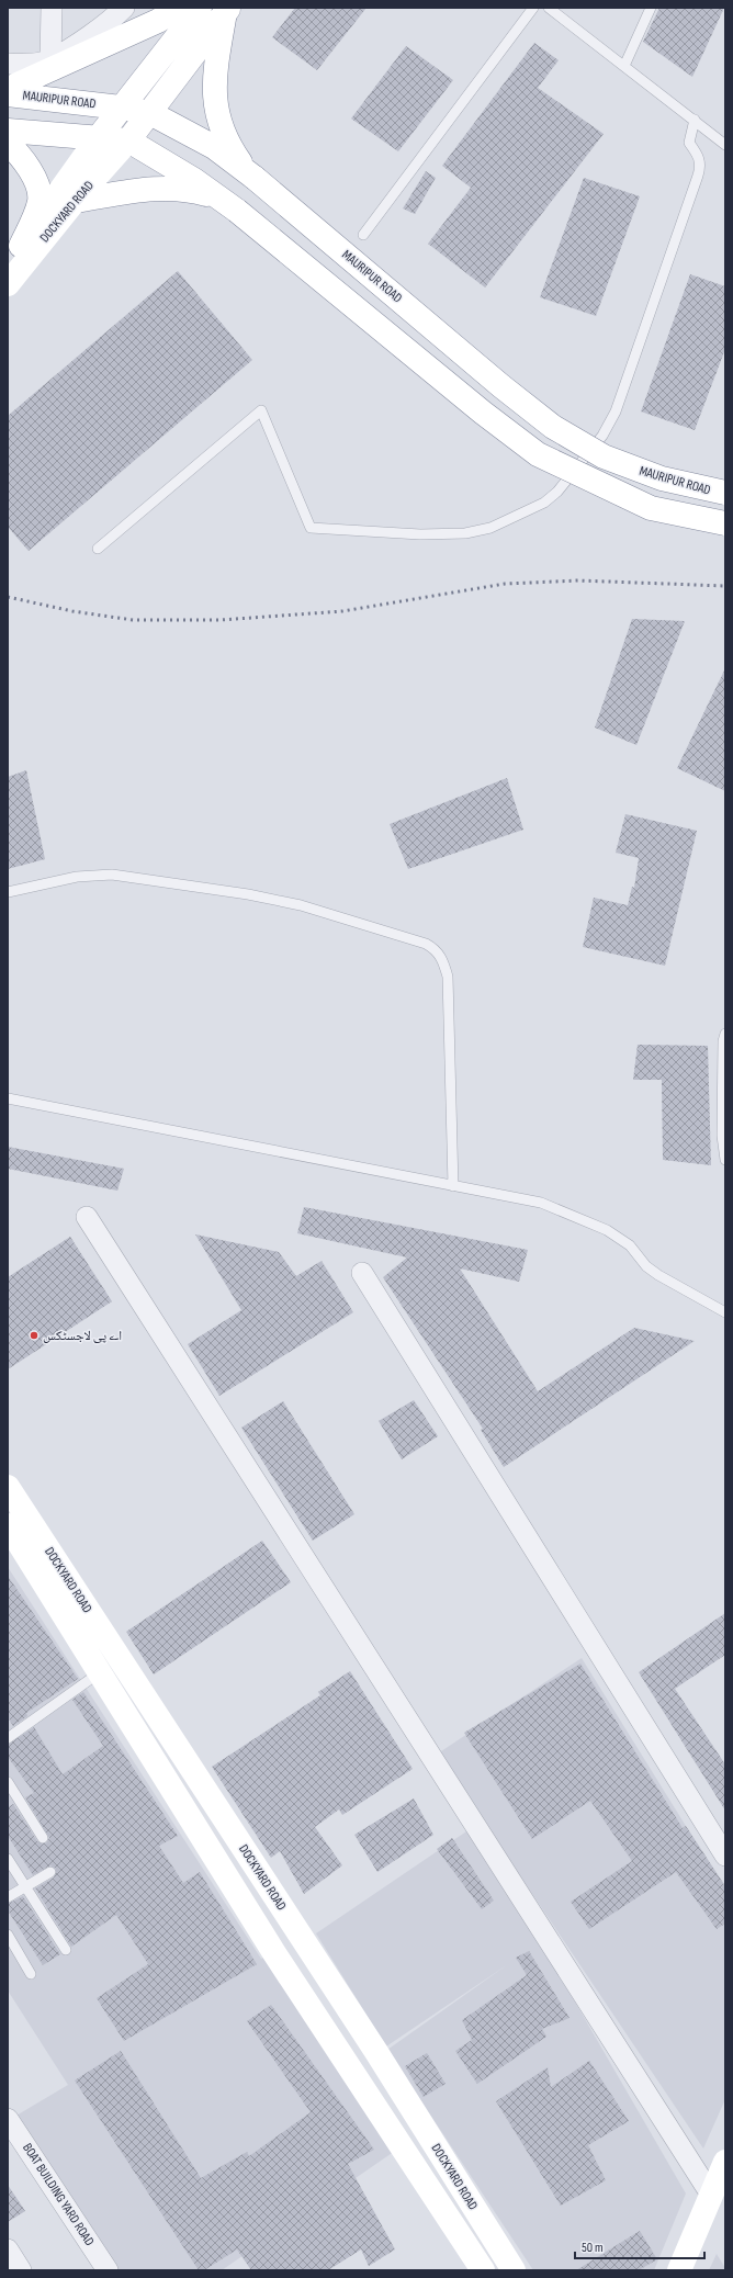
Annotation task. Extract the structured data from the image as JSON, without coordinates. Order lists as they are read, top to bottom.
{
  "streets": {
    "main road": ["MAURIPUR ROAD", "DOCKYARD ROAD"],
    "street": ["BOAT BUILDING YARD ROAD"]
  },
  "crossings": [
    ["MAURIPUR ROAD", "DOCKYARD ROAD"]
  ],
  "places": ["اے پی لاجسٹکس"],
  "scale_bar": "50 m"
}
